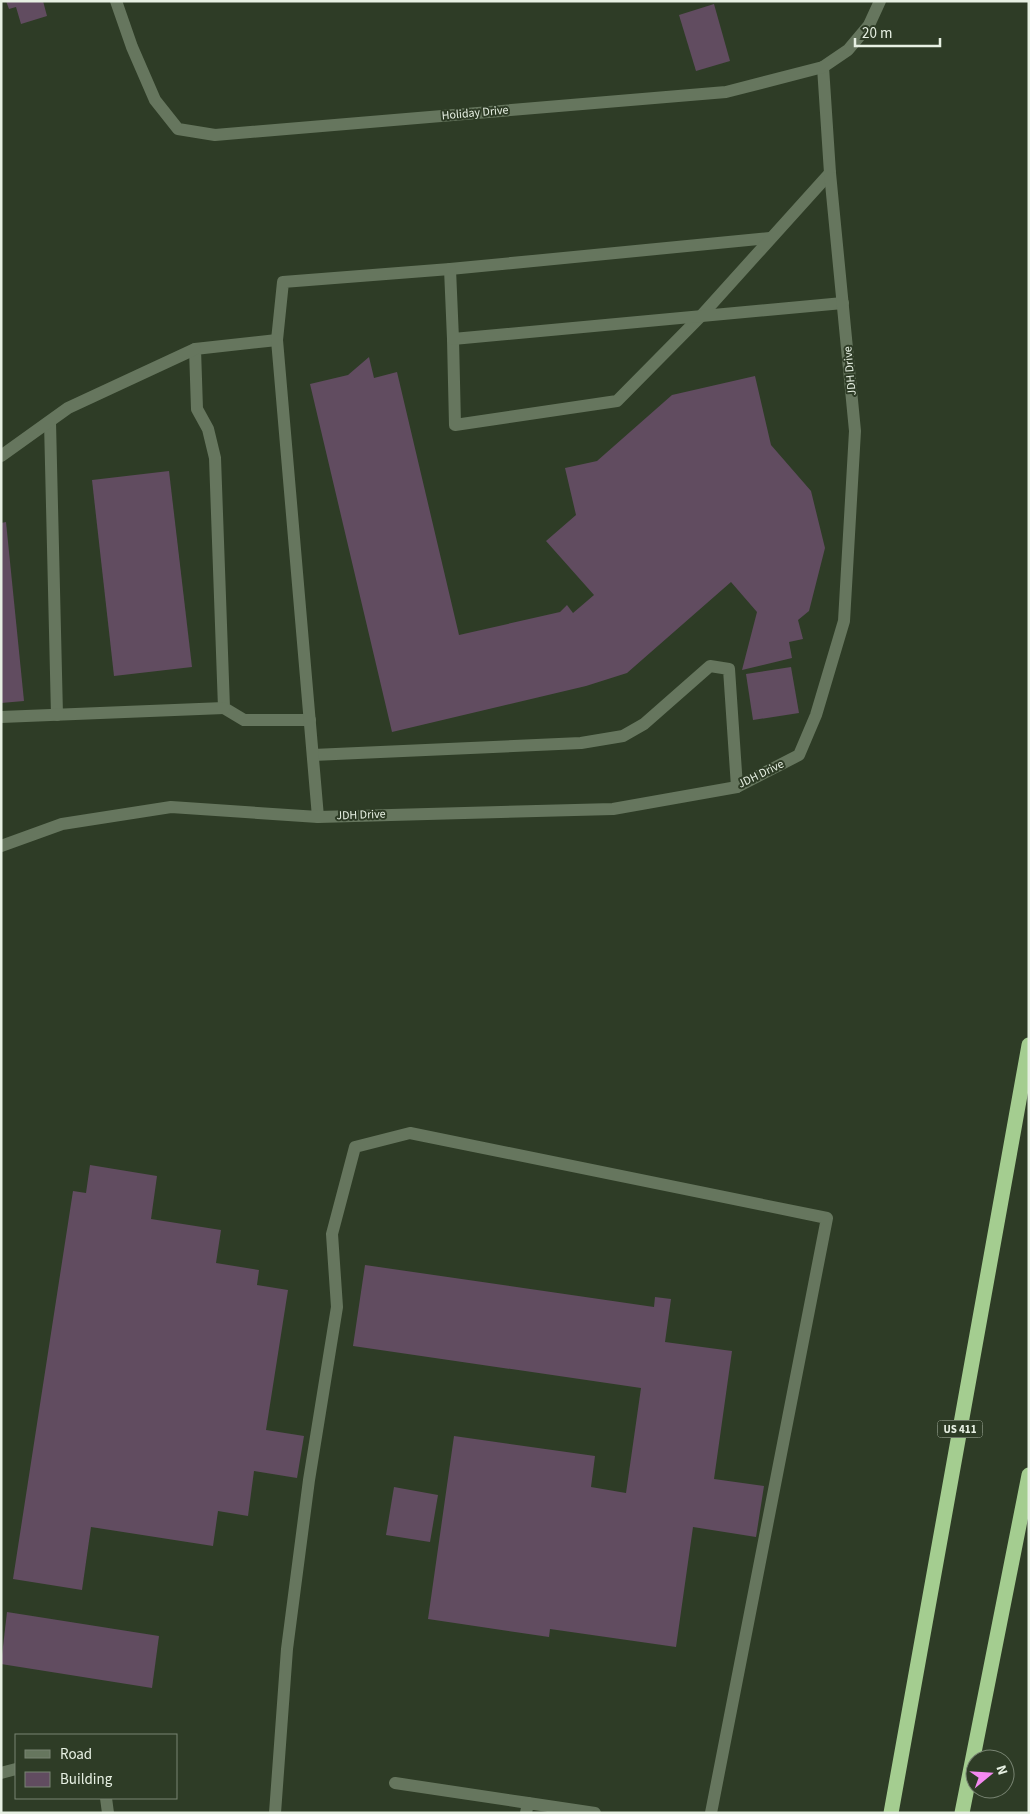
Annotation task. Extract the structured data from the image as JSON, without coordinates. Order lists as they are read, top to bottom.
{
  "streets": {
    "highway": ["US 411"],
    "street": ["Holiday Drive", "JDH Drive"]
  },
  "crossings": [
    ["Holiday Drive", "JDH Drive"]
  ],
  "legend": ["Road", "Building"],
  "scale_bar": "20 m",
  "north": "right"
}
